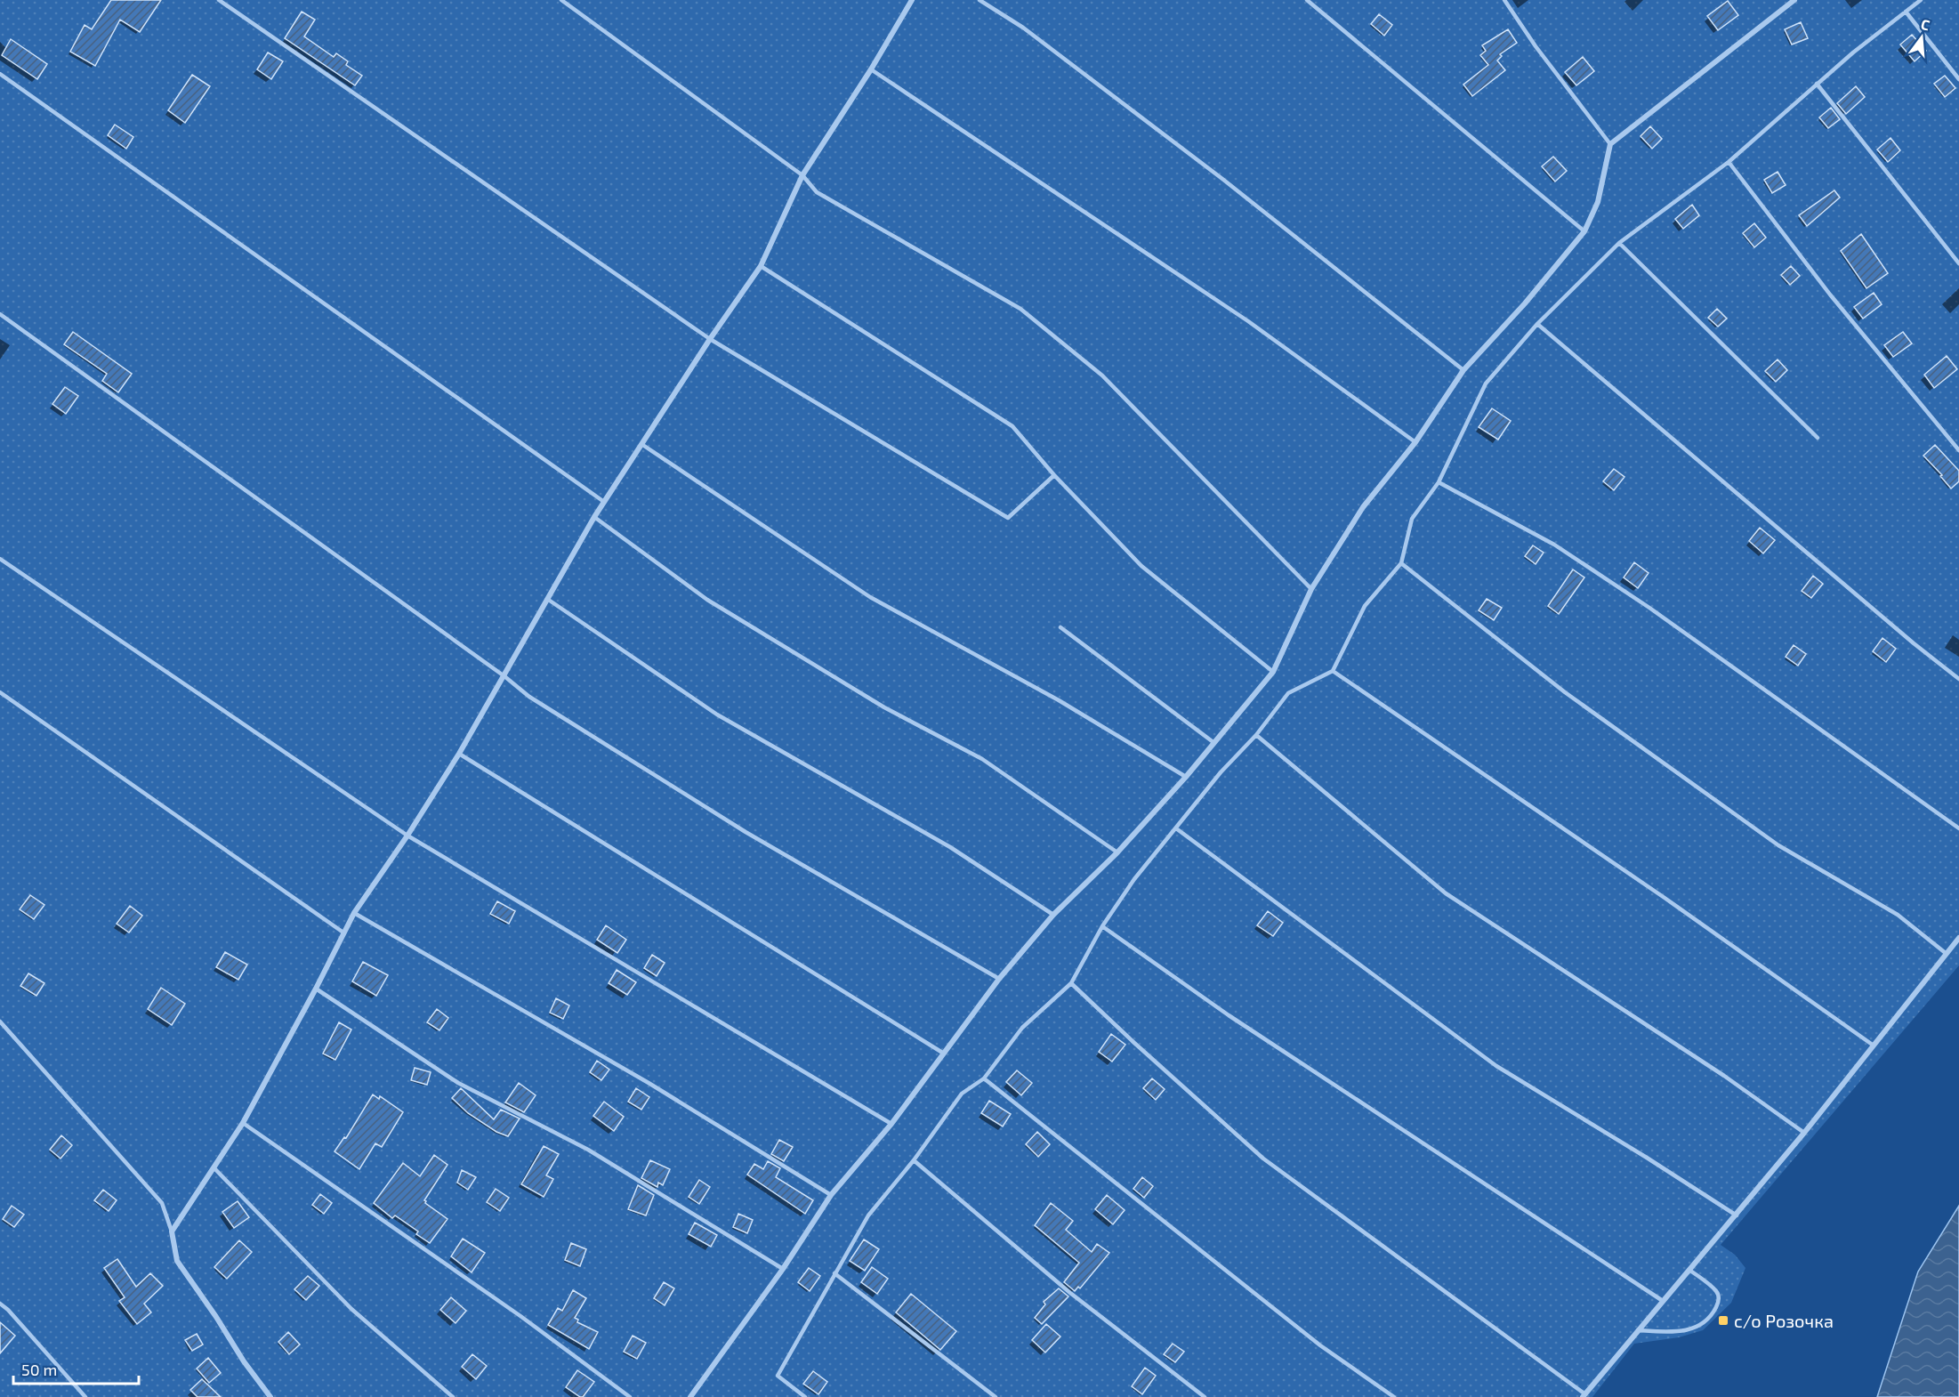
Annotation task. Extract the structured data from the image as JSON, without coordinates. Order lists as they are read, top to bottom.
{
  "places": {
    "transit": ["с/о Розочка"]
  },
  "scale_bar": "50 m",
  "north": "top"
}
